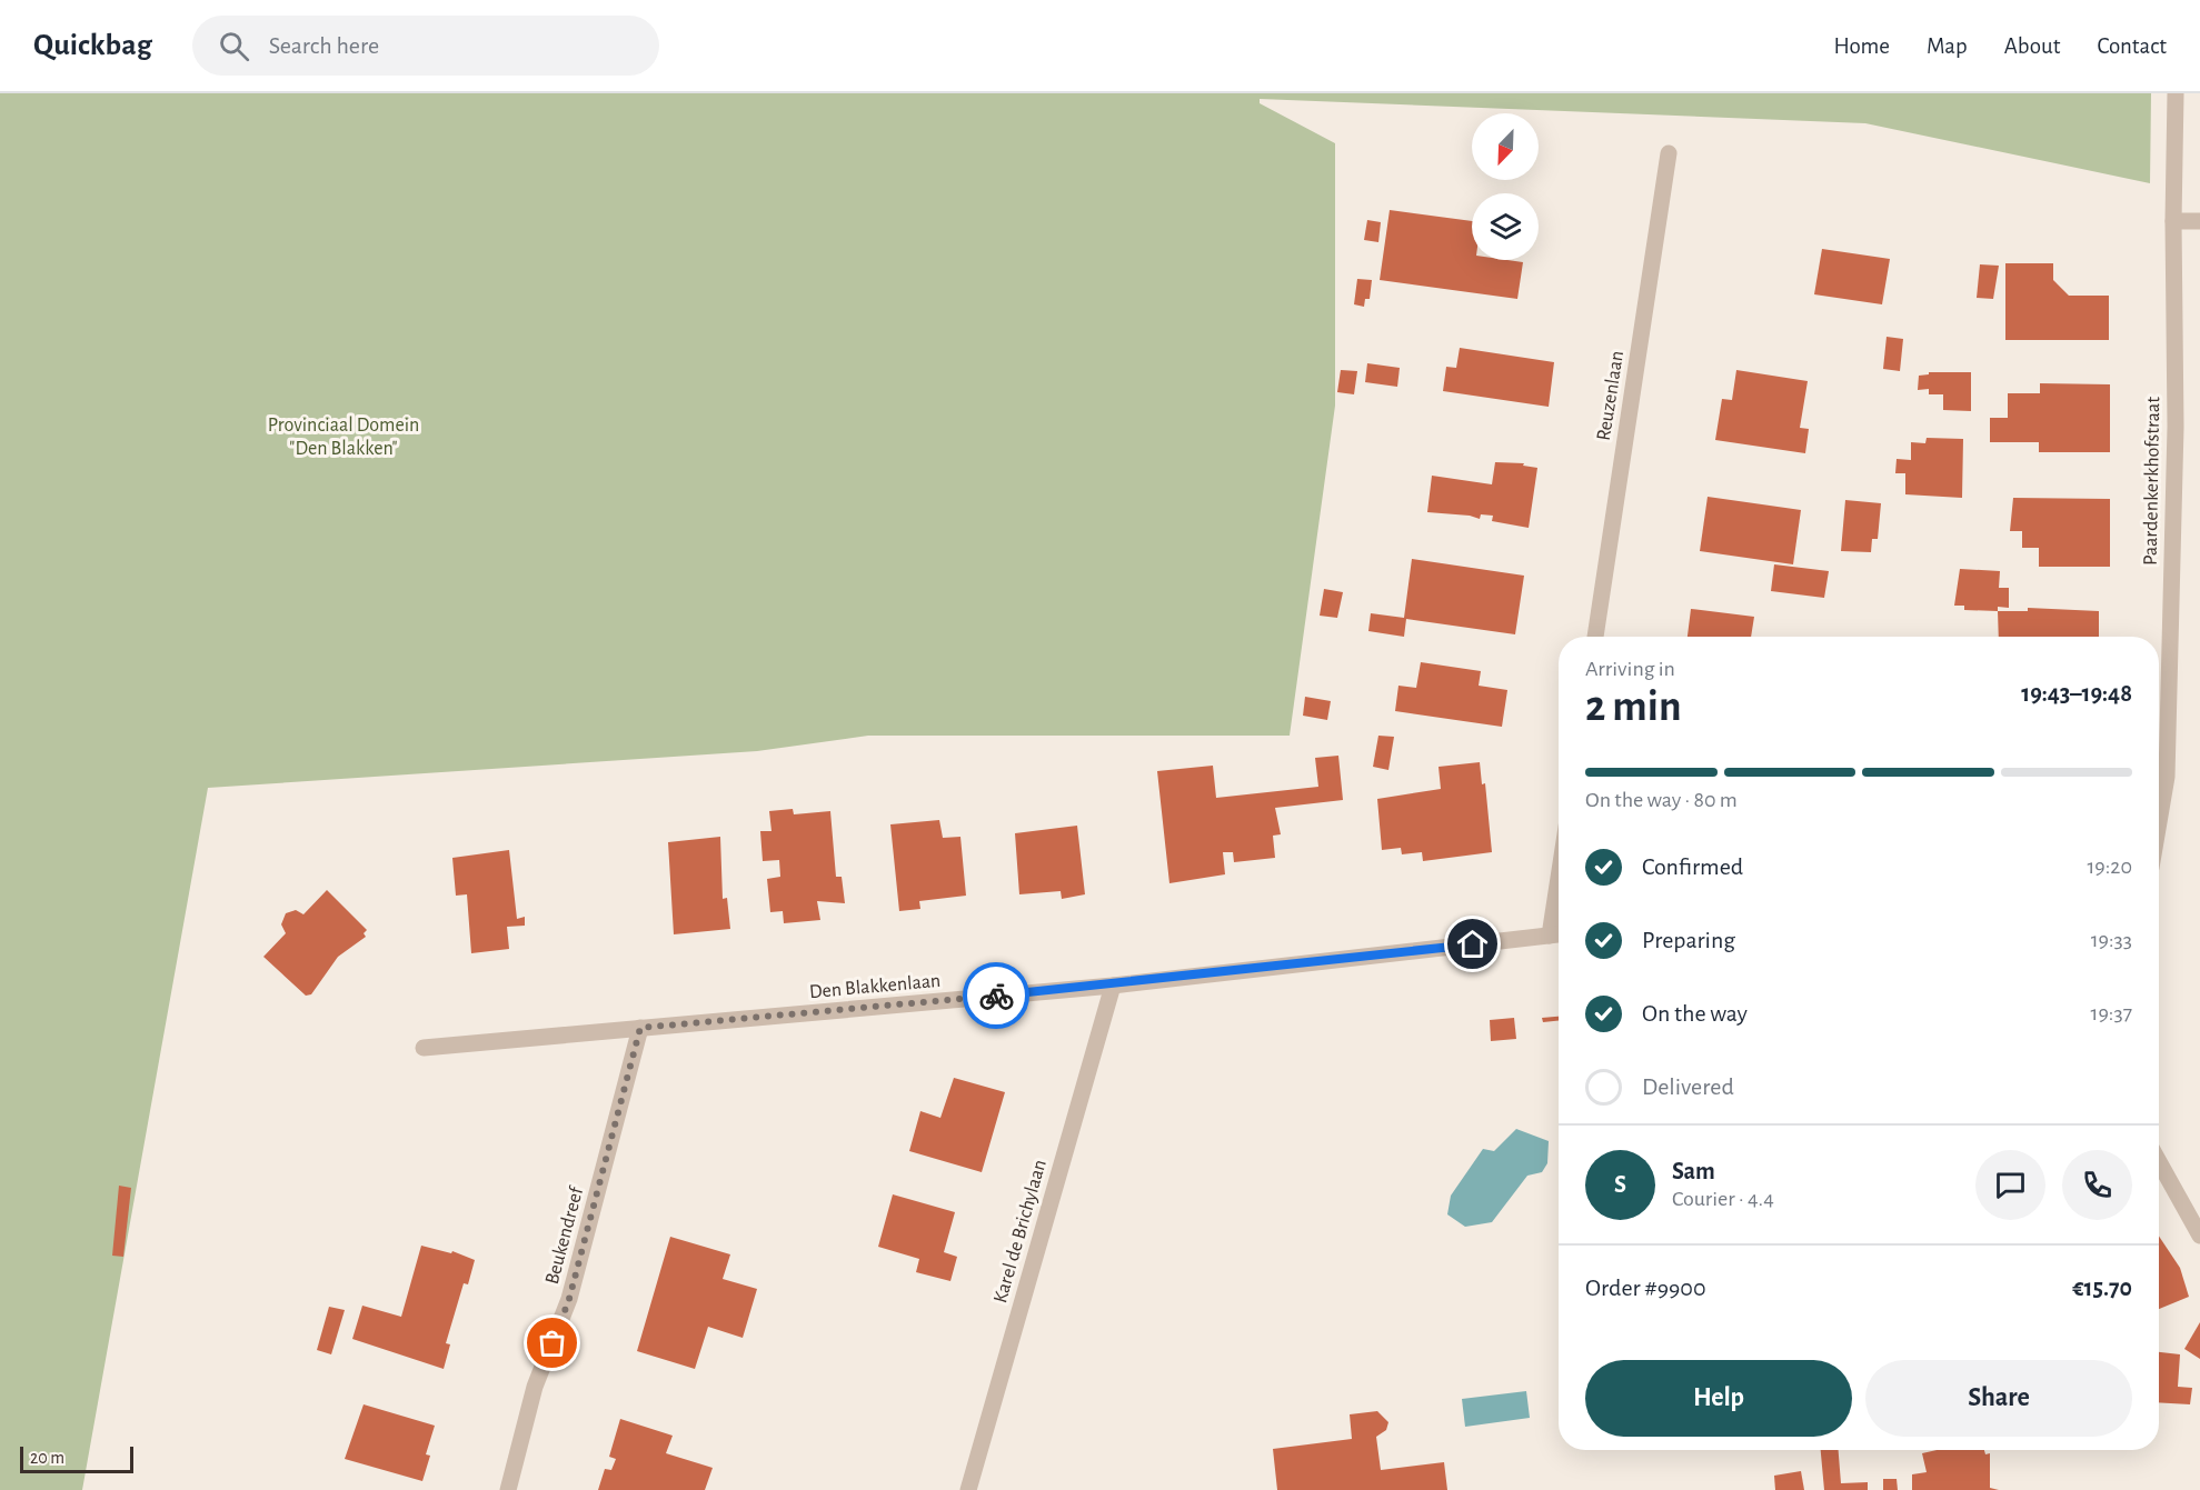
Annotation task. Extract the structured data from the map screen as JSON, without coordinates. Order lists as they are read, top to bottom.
{
  "streets": {
    "street": [
      "Reuzenlaan",
      "Paardenkerkhofstraat",
      "Den Blakkenlaan",
      "Karel de Brichylaan",
      "Beukendreef"
    ]
  },
  "crossings": [
    ["Den Blakkenlaan", "Karel de Brichylaan"],
    ["Den Blakkenlaan", "Beukendreef"]
  ],
  "parks": ["Provinciaal Domein \"Den Blakken\""],
  "scale_bar": "20 m",
  "north": "bottom left",
  "page": {
    "header": "Quickbag",
    "search": "Search here",
    "nav": [
      "Home",
      "Map",
      "About",
      "Contact"
    ],
    "heading": ["2 min", "Arriving in", "19:43–19:48"],
    "panel": [
      "Sam",
      "Courier · 4.4",
      "Order #9900",
      "€15.70"
    ],
    "bar": "On the way · 80 m",
    "list": [
      ["Confirmed", "19:20"],
      ["Preparing", "19:33"],
      ["On the way", "19:37"],
      "Delivered"
    ],
    "round": "S",
    "buttons": ["Help", "Share"],
    "scale": "20 m"
  }
}
